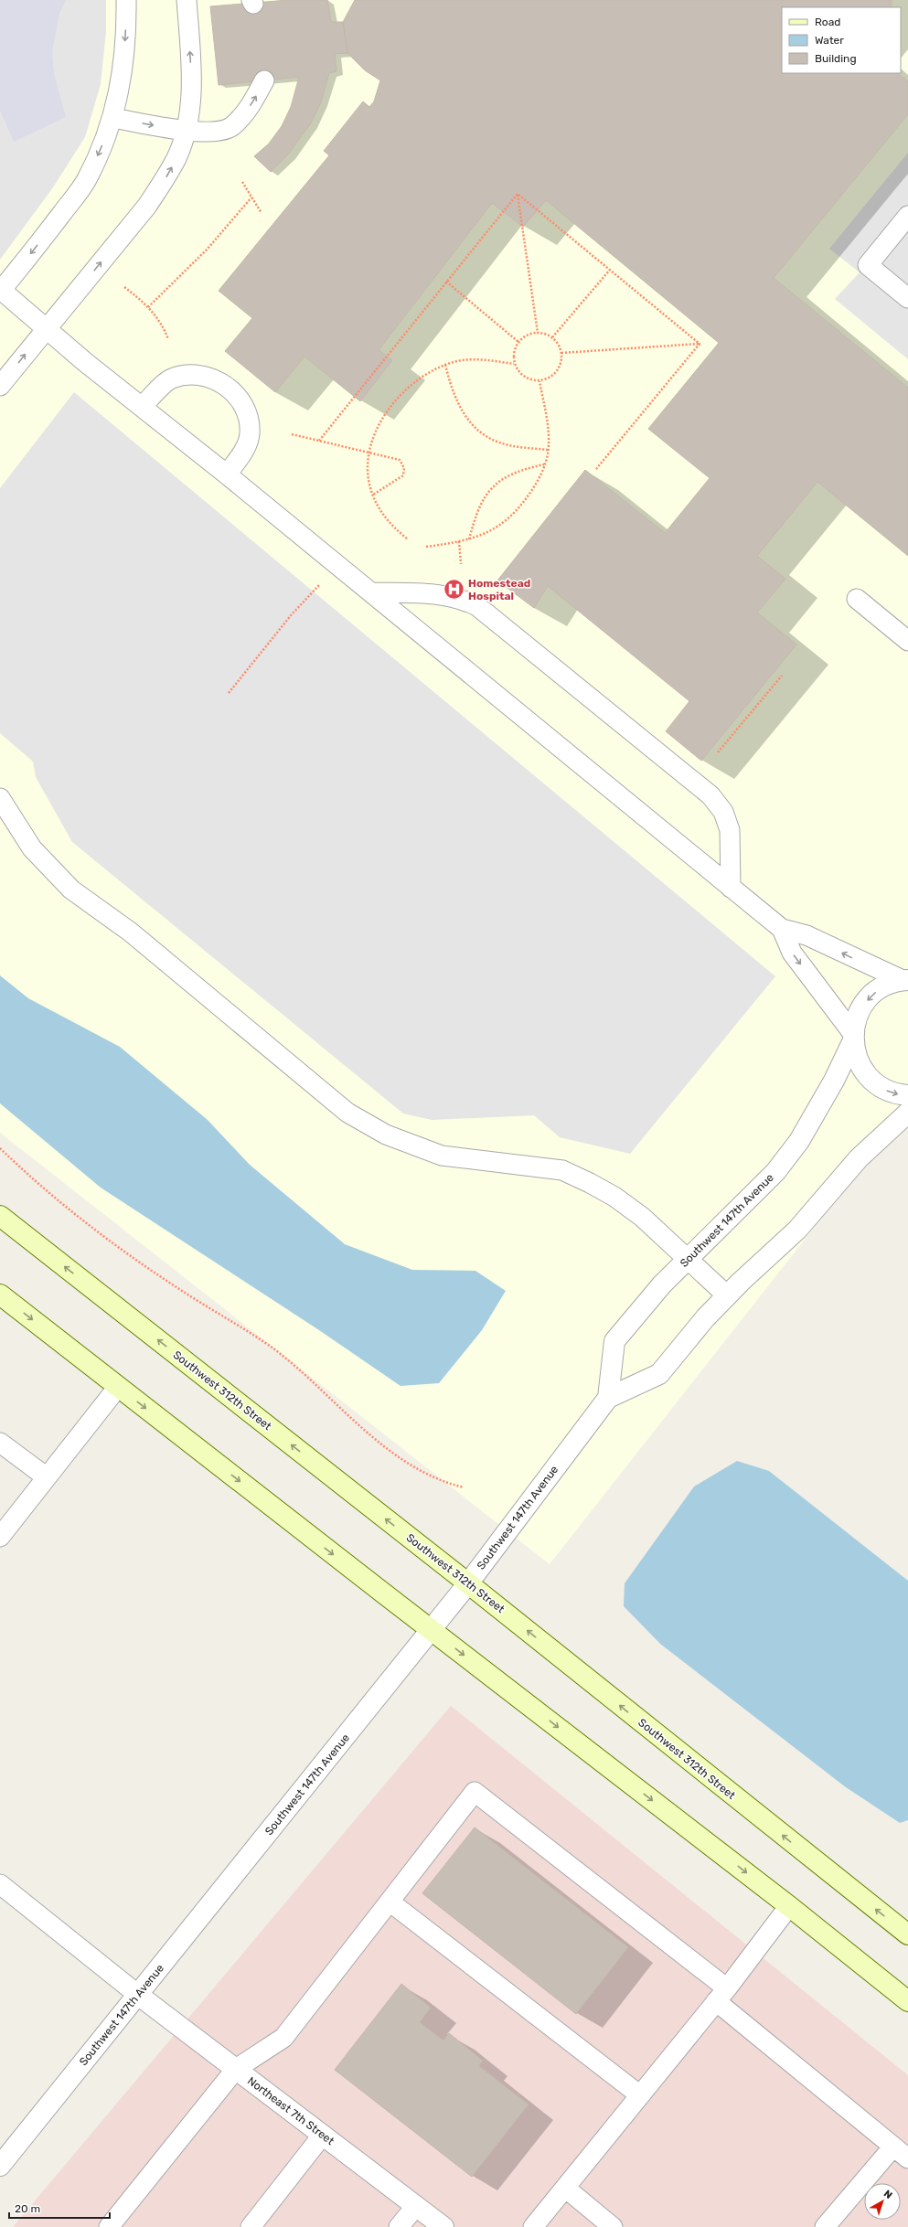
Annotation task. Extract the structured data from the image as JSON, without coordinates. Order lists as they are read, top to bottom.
{
  "streets": {
    "main road": ["Southwest 312th Street"],
    "street": ["Southwest 147th Avenue", "Northeast 7th Street"]
  },
  "crossings": [
    ["Southwest 147th Avenue", "Southwest 312th Street"],
    ["Southwest 147th Avenue", "Northeast 7th Street"]
  ],
  "places": {
    "hospital": ["Homestead Hospital"]
  },
  "legend": ["Road", "Water", "Building"],
  "scale_bar": "20 m",
  "north": "top right"
}
